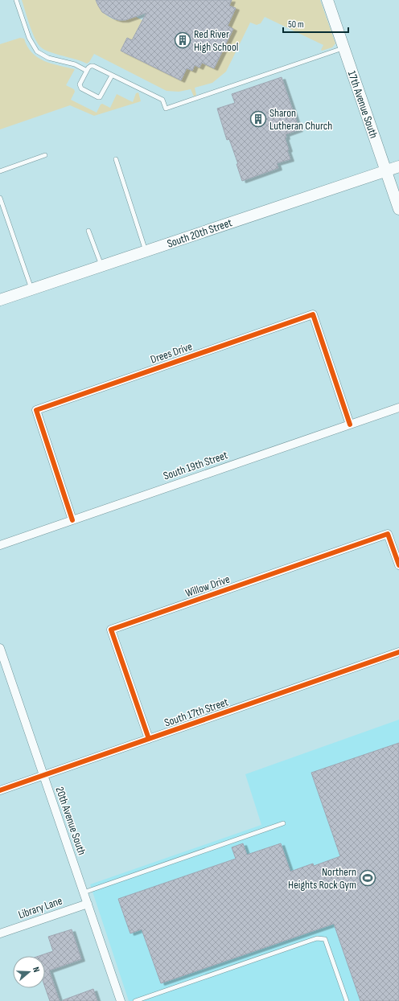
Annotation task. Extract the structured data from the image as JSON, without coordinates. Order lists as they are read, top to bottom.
{
  "streets": {
    "street": [
      "17th Avenue South",
      "South 20th Street",
      "Drees Drive",
      "South 19th Street",
      "Willow Drive",
      "South 17th Street",
      "20th Avenue South",
      "Library Lane"
    ]
  },
  "crossings": [
    ["17th Avenue South", "South 20th Street"],
    ["Drees Drive", "South 19th Street"],
    ["Willow Drive", "South 17th Street"],
    ["South 17th Street", "20th Avenue South"],
    ["20th Avenue South", "Library Lane"]
  ],
  "places": {
    "building": ["Red River High School", "Sharon Lutheran Church"],
    "sports": ["Northern Heights Rock Gym"]
  },
  "scale_bar": "50 m",
  "north": "right"
}
